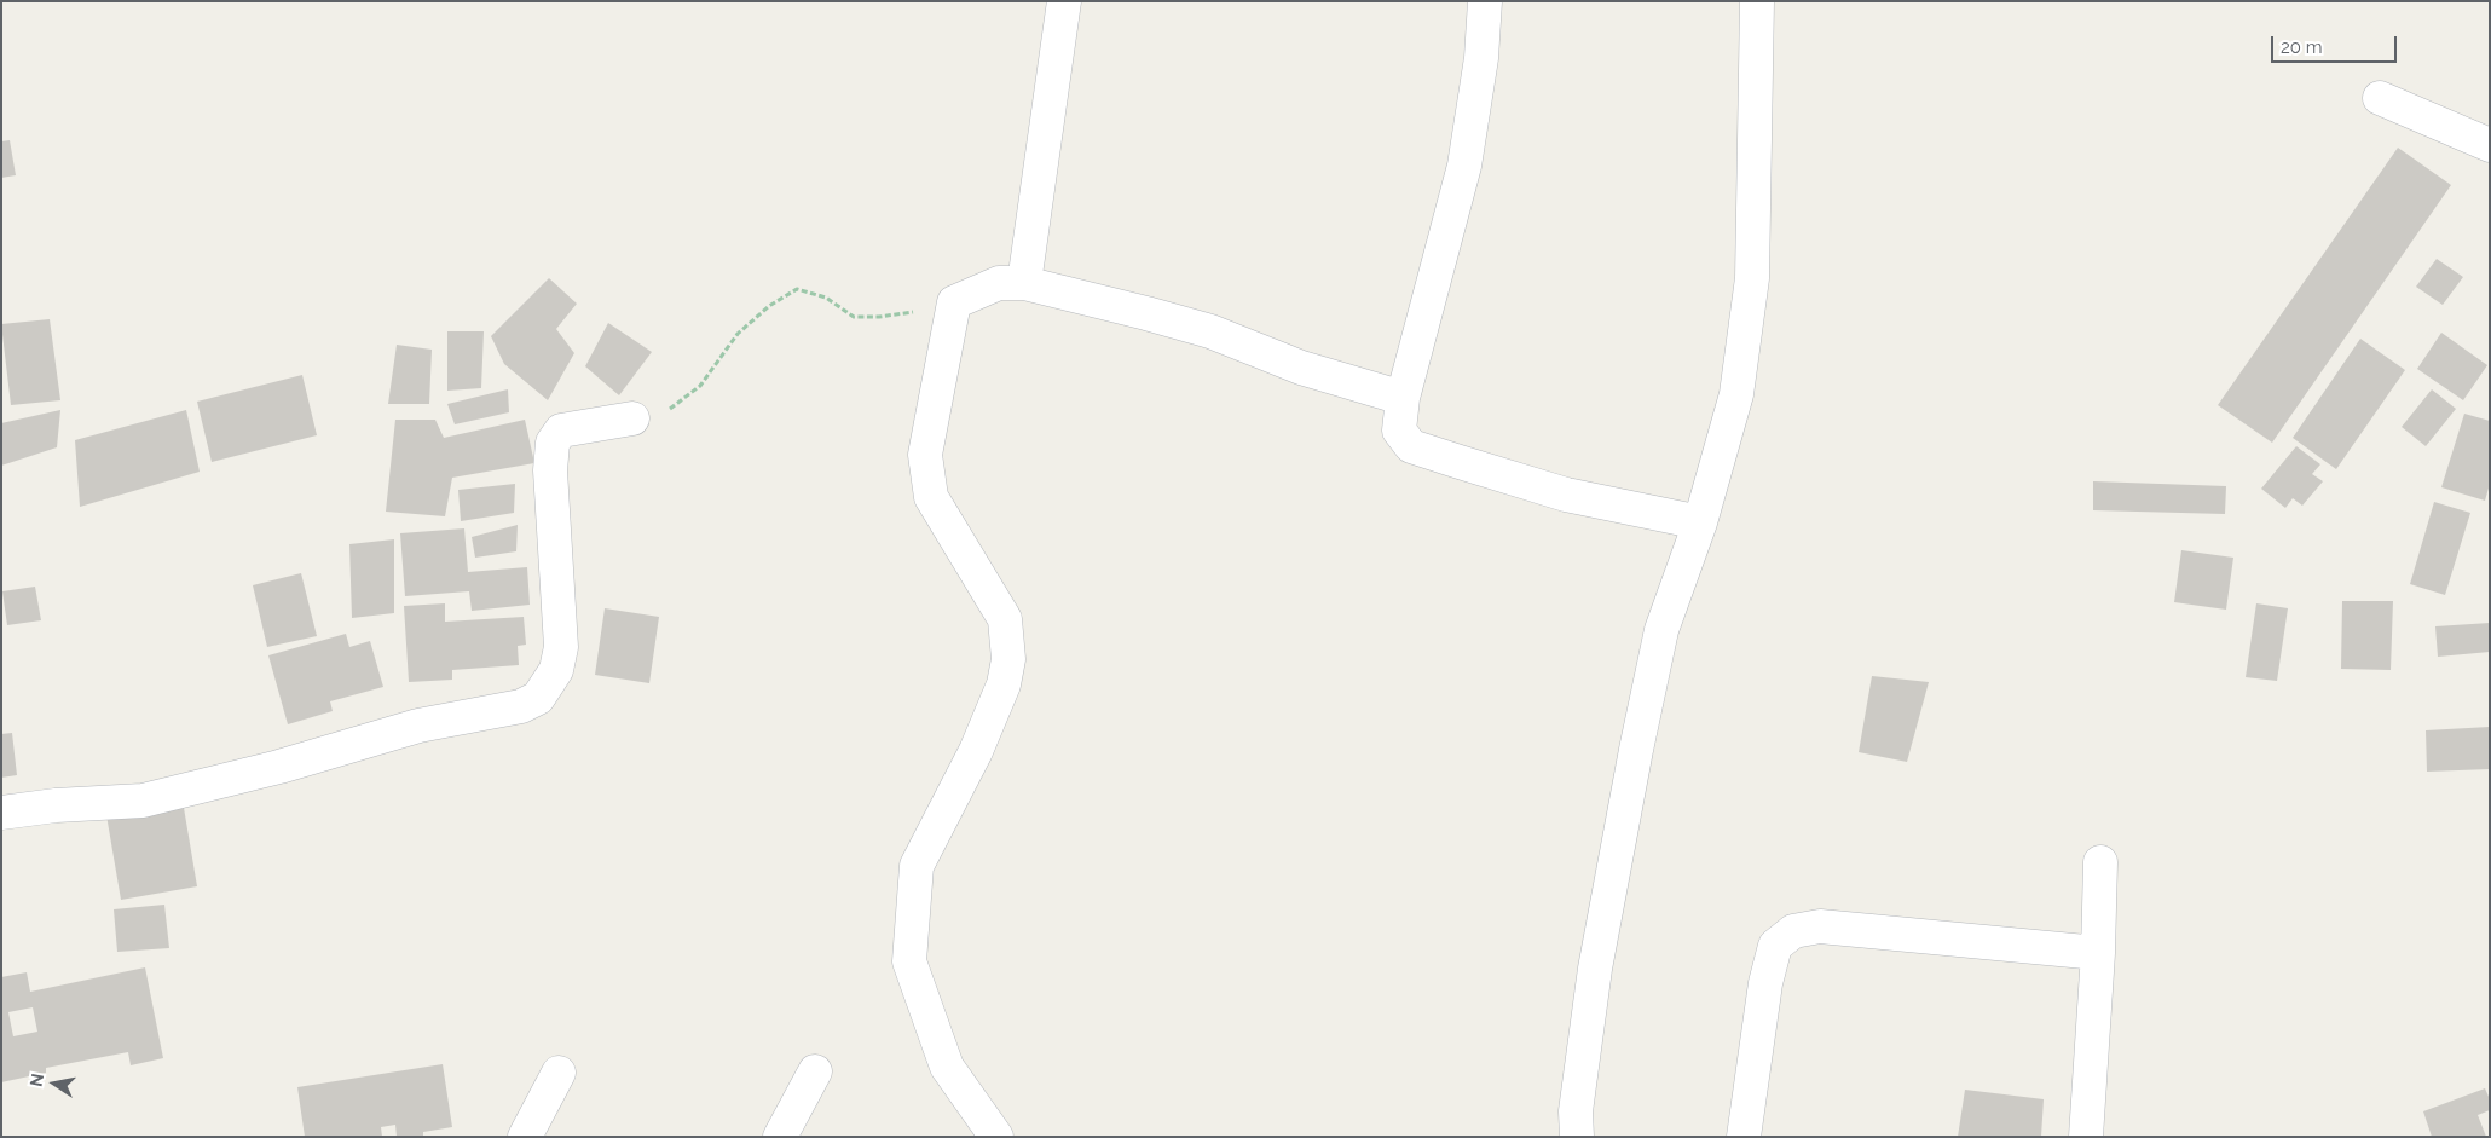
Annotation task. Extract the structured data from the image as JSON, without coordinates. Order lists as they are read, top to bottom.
{
  "scale_bar": "20 m",
  "north": "left"
}
